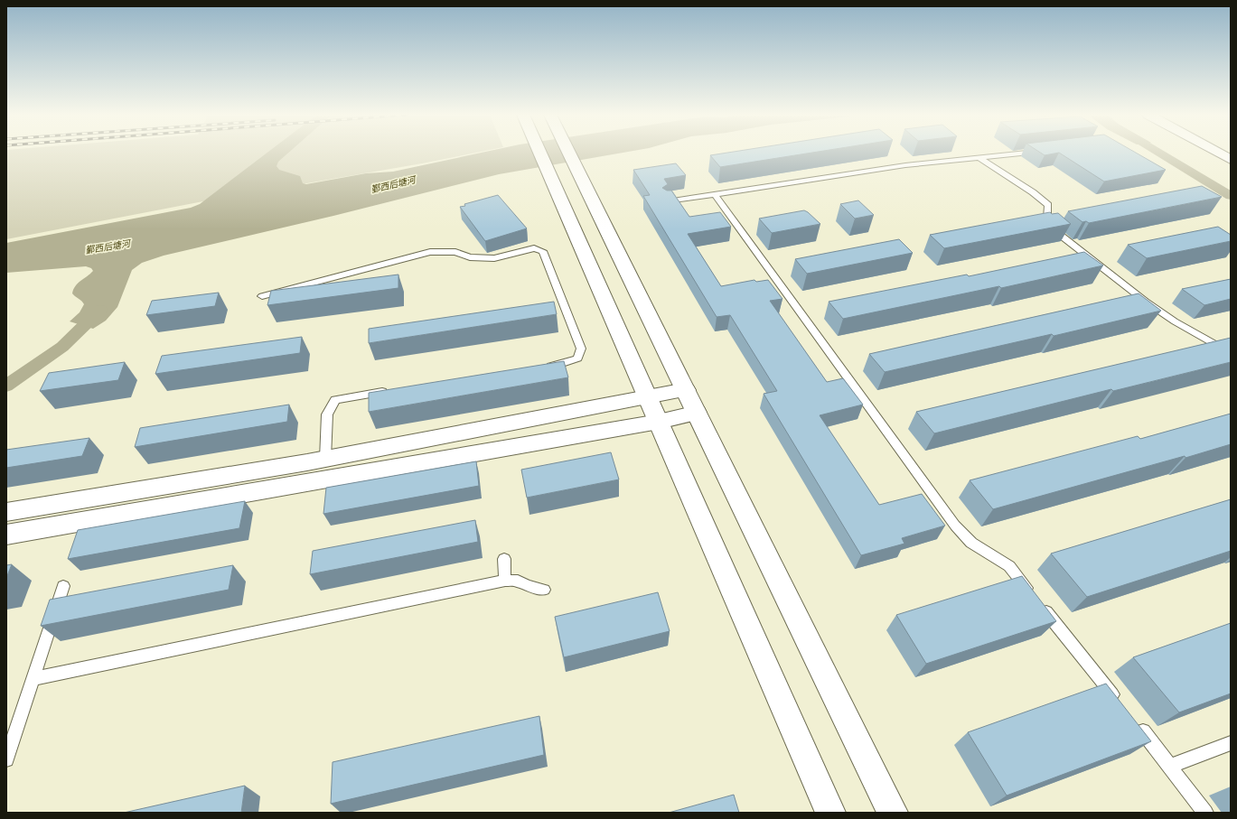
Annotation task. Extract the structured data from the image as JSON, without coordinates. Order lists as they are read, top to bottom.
{
  "water": ["鄞西后塘河"]
}
